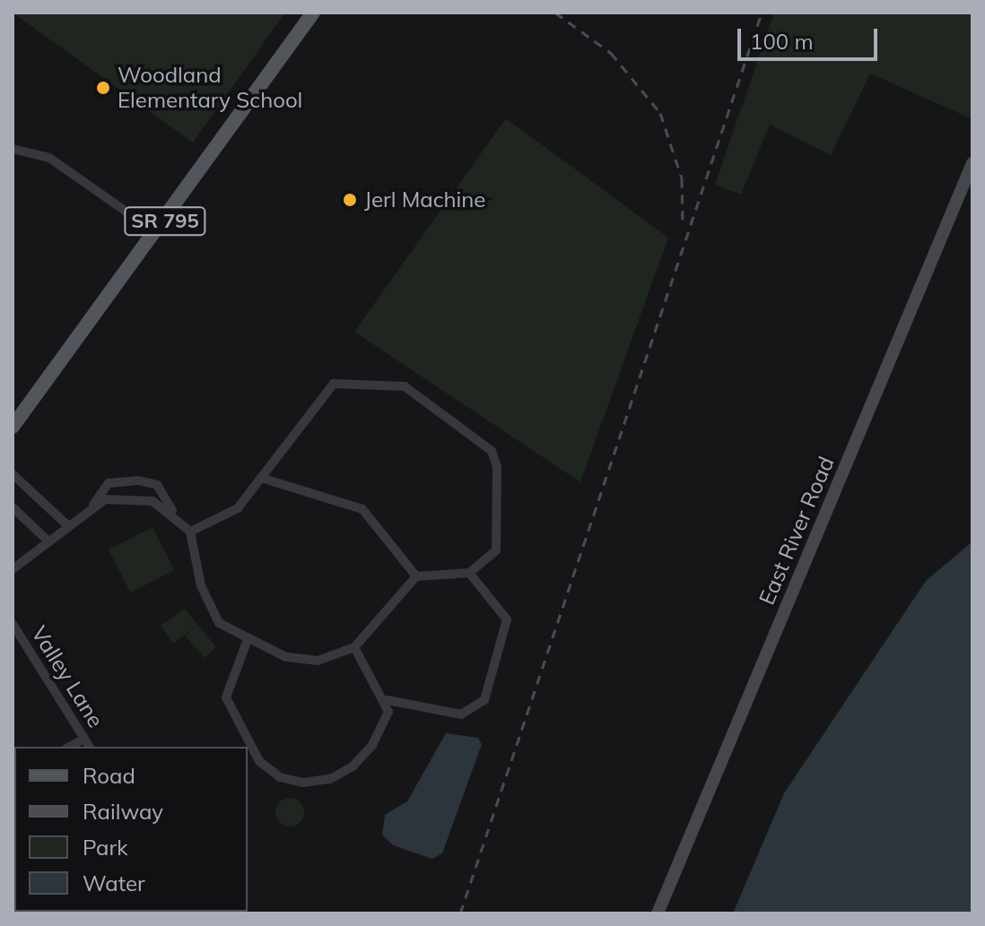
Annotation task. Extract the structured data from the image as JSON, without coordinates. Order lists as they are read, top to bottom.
{
  "streets": {
    "main road": ["SR 795", "East River Road"],
    "street": ["Valley Lane"]
  },
  "places": ["Woodland Elementary School", "Jerl Machine"],
  "legend": [
    "Road",
    "Railway",
    "Park",
    "Water"
  ],
  "scale_bar": "100 m"
}
